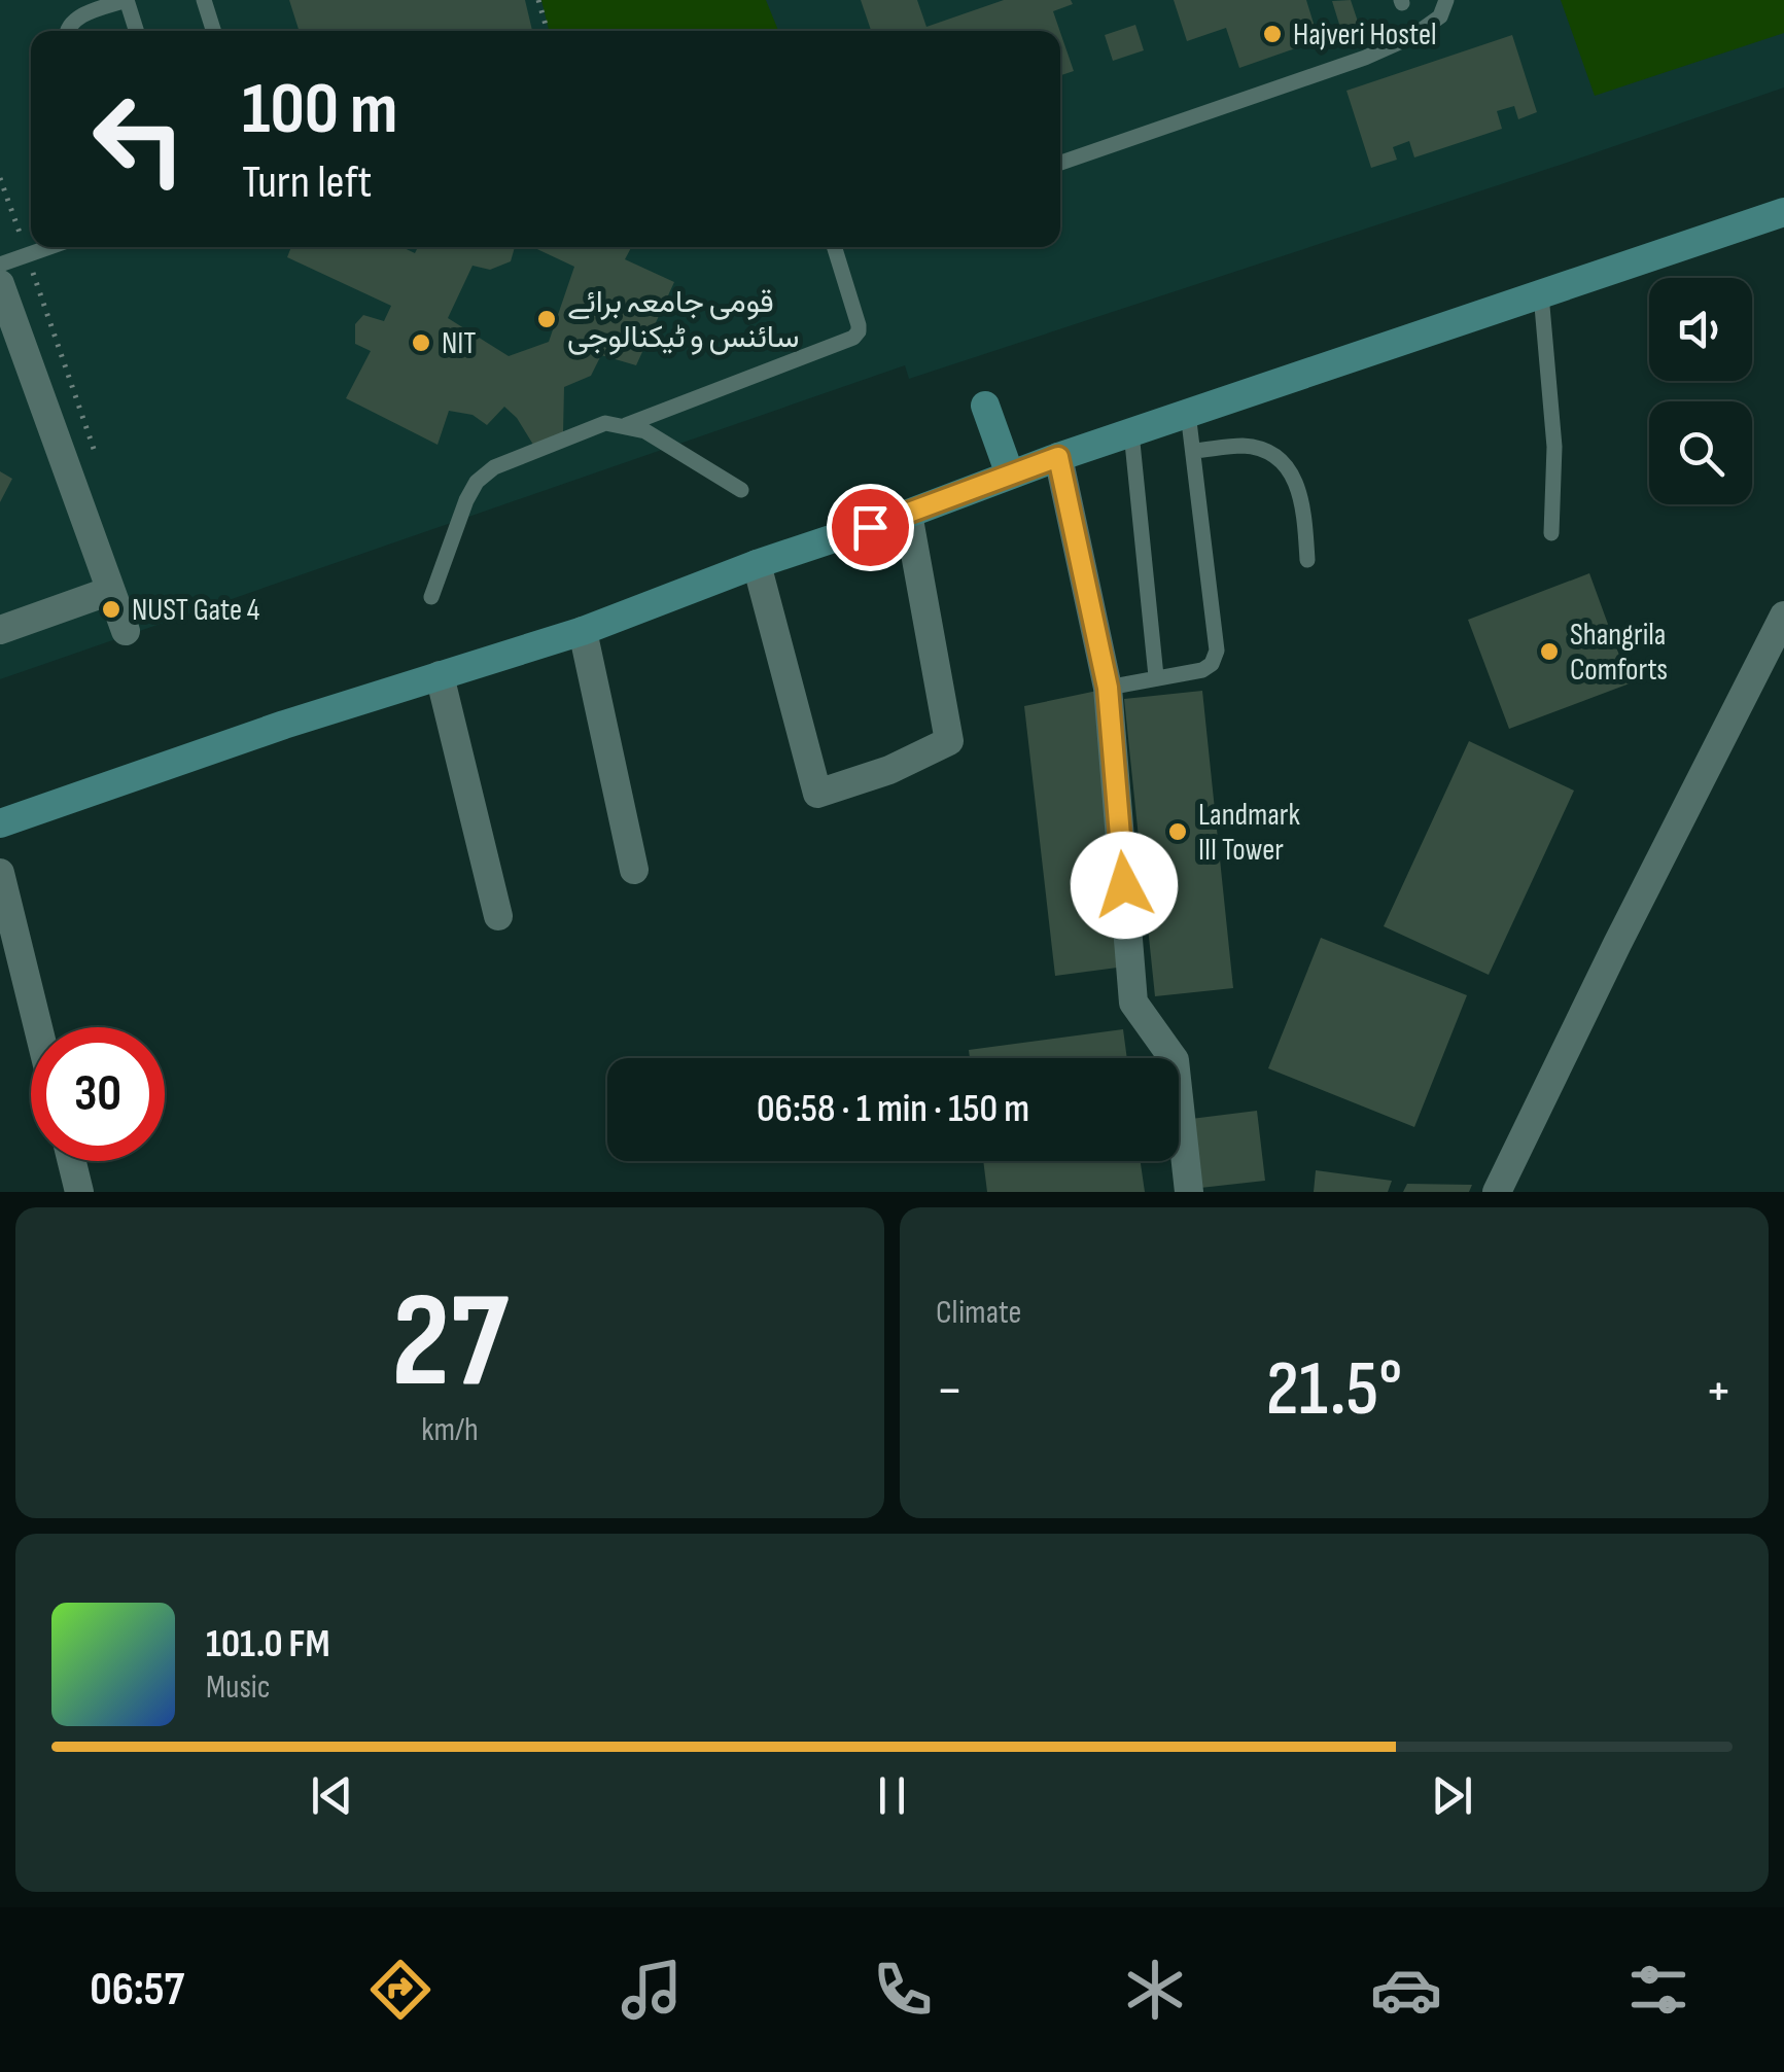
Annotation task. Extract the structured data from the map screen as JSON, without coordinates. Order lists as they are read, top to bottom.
{
  "places": [
    "Hajveri Hostel",
    "قومی جامعہ برائے سائنس و ٹیکنالوجی",
    "NIT",
    "NUST Gate 4",
    "Shangrila Comforts",
    "Landmark III Tower"
  ],
  "page": {
    "turn": ["100 m", "Turn left"],
    "limit": "30",
    "trip": "06:58 · 1 min · 150 m",
    "tile": [
      ["27", "km/h"],
      "Climate"
    ],
    "heat": ["−", "21.5°", "+"],
    "song": ["101.0 FM", "Music"],
    "tabs": "06:57"
  }
}
